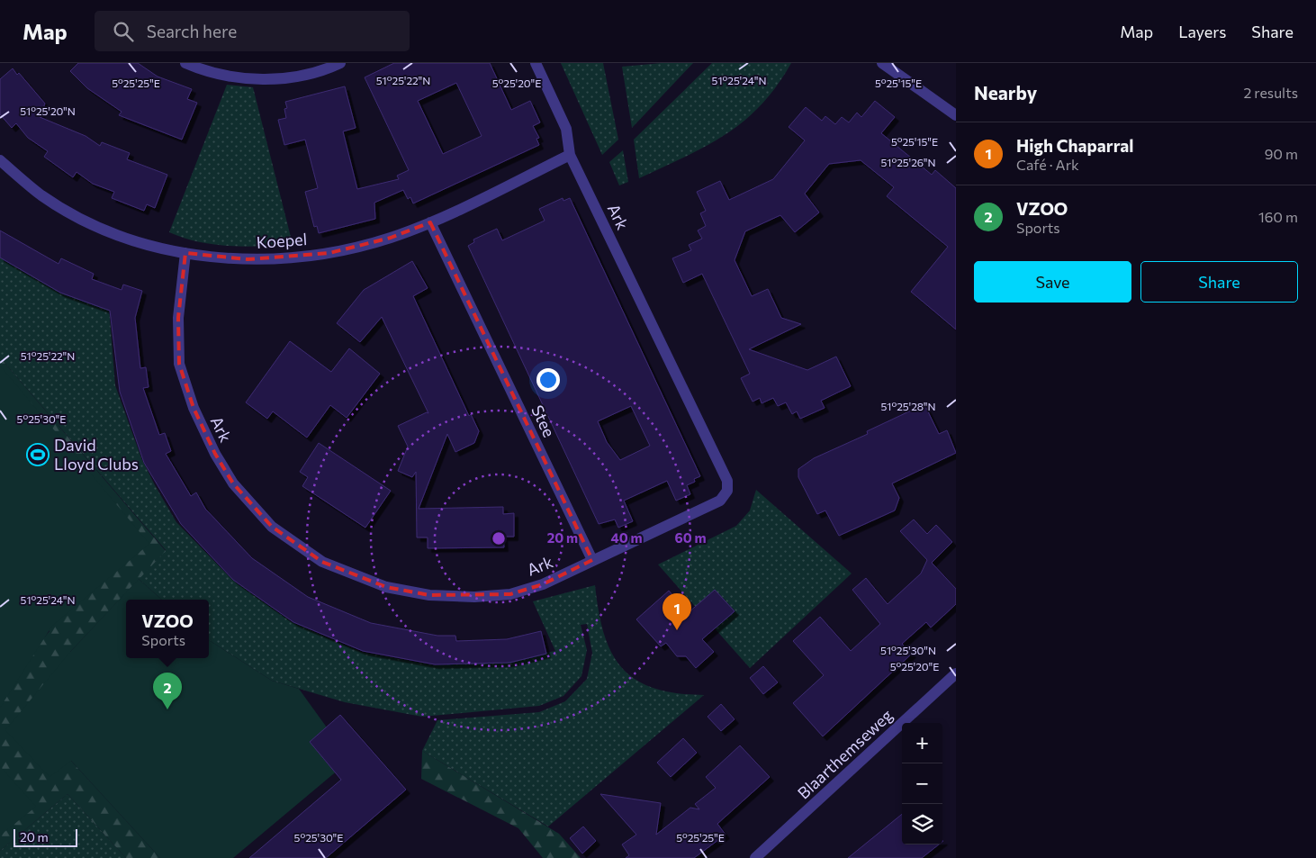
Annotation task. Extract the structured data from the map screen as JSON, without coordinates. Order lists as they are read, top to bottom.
{
  "streets": {
    "street": [
      "Ark",
      "Koepel",
      "Stee",
      "Blaarthemseweg"
    ]
  },
  "crossings": [
    ["Ark", "Koepel"],
    ["Ark", "Stee"],
    ["Koepel", "Stee"]
  ],
  "places": {
    "sports": ["David Lloyd Clubs"]
  },
  "scale_bar": "20 m",
  "page": {
    "header": "Map",
    "search": "Search here",
    "nav": ["Map", "Layers", "Share"],
    "heading": ["Nearby", "2 results"],
    "list": [
      {
        "mark": "1",
        "name": "High Chaparral",
        "note": "Café · Ark",
        "value": "90 m"
      },
      {
        "mark": "2",
        "name": "VZOO",
        "note": "Sports",
        "value": "160 m"
      }
    ],
    "buttons": ["Save", "Share"],
    "pins": ["1", "2"],
    "popup": ["VZOO", "Sports"],
    "map_buttons": ["+", "−"],
    "scale": "20 m"
  },
  "coordinates": [
    "51°25'22\"N",
    "51°25'24\"N",
    "5°25'25\"E",
    "5°25'20\"E",
    "5°25'15\"E",
    "51°25'20\"N",
    "51°25'26\"N",
    "51°25'28\"N",
    "5°25'30\"E",
    "51°25'30\"N"
  ],
  "rings": ["20 m", "40 m", "60 m"]
}
